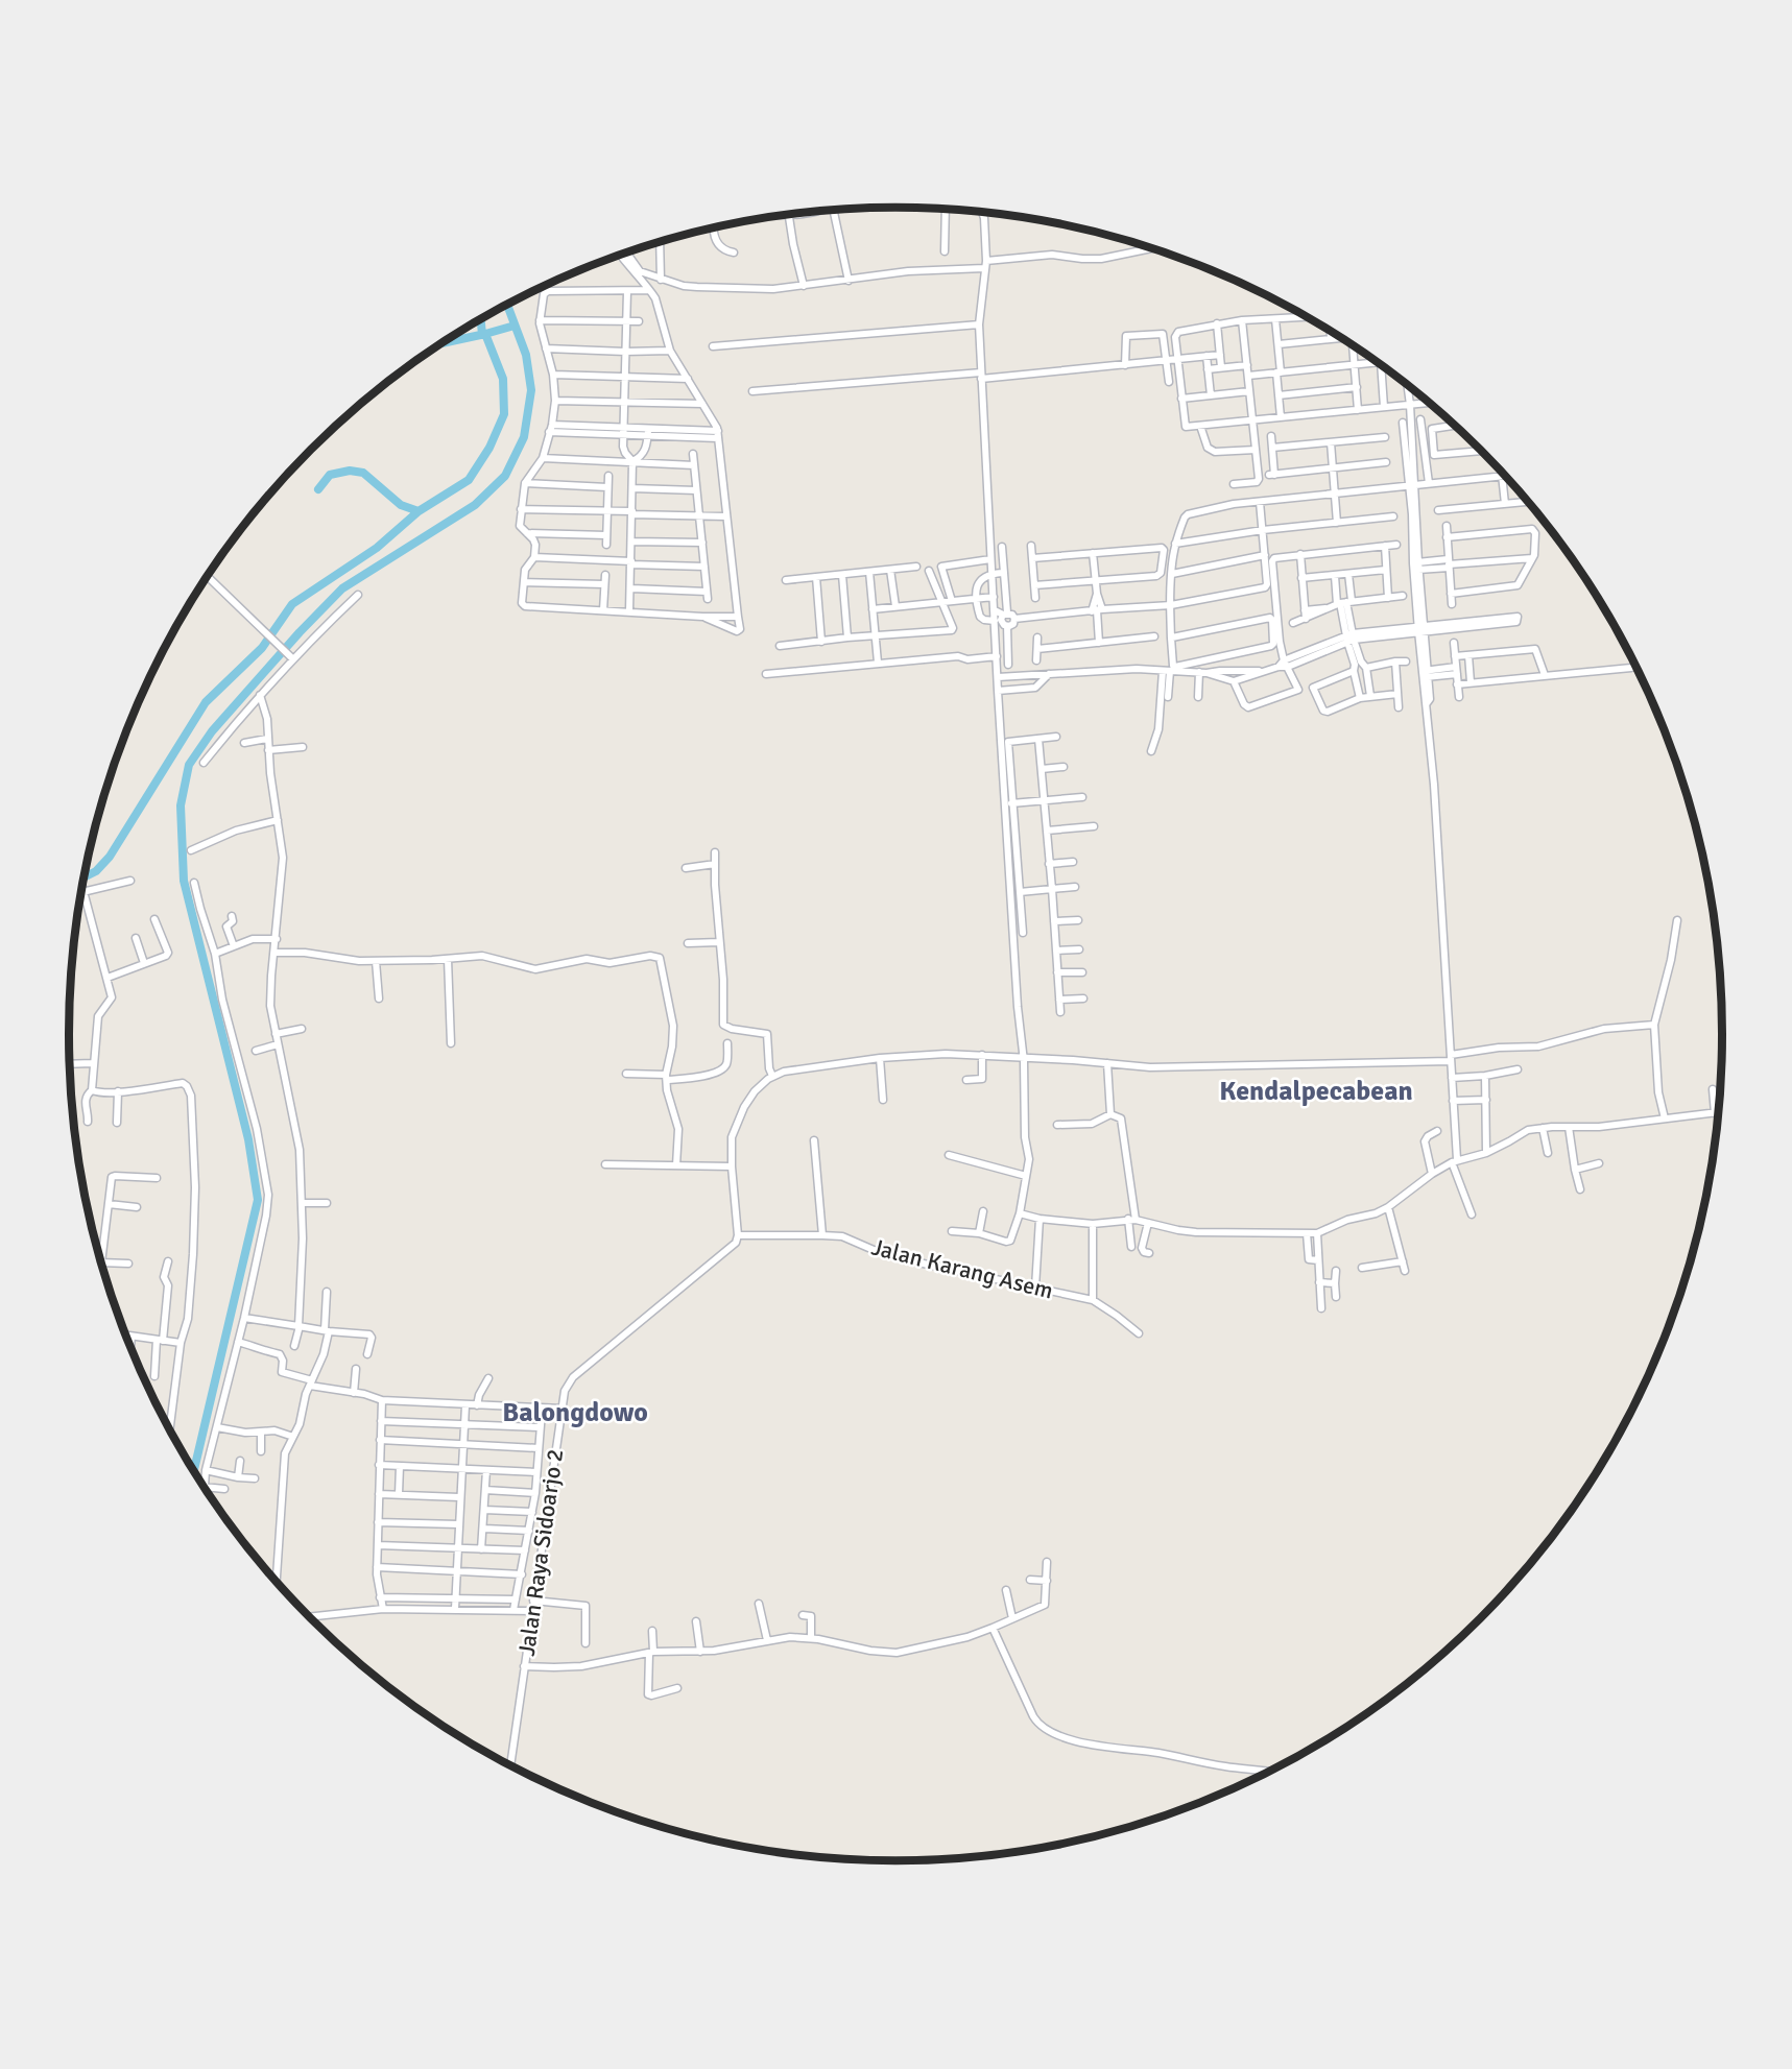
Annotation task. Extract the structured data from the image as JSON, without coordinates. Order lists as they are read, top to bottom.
{
  "streets": {
    "street": ["Jalan Karang Asem", "Jalan Raya Sidoarjo 2"]
  },
  "crossings": [
    ["Jalan Karang Asem", "Jalan Raya Sidoarjo 2"]
  ],
  "districts": ["Kendalpecabean", "Balongdowo"]
}
